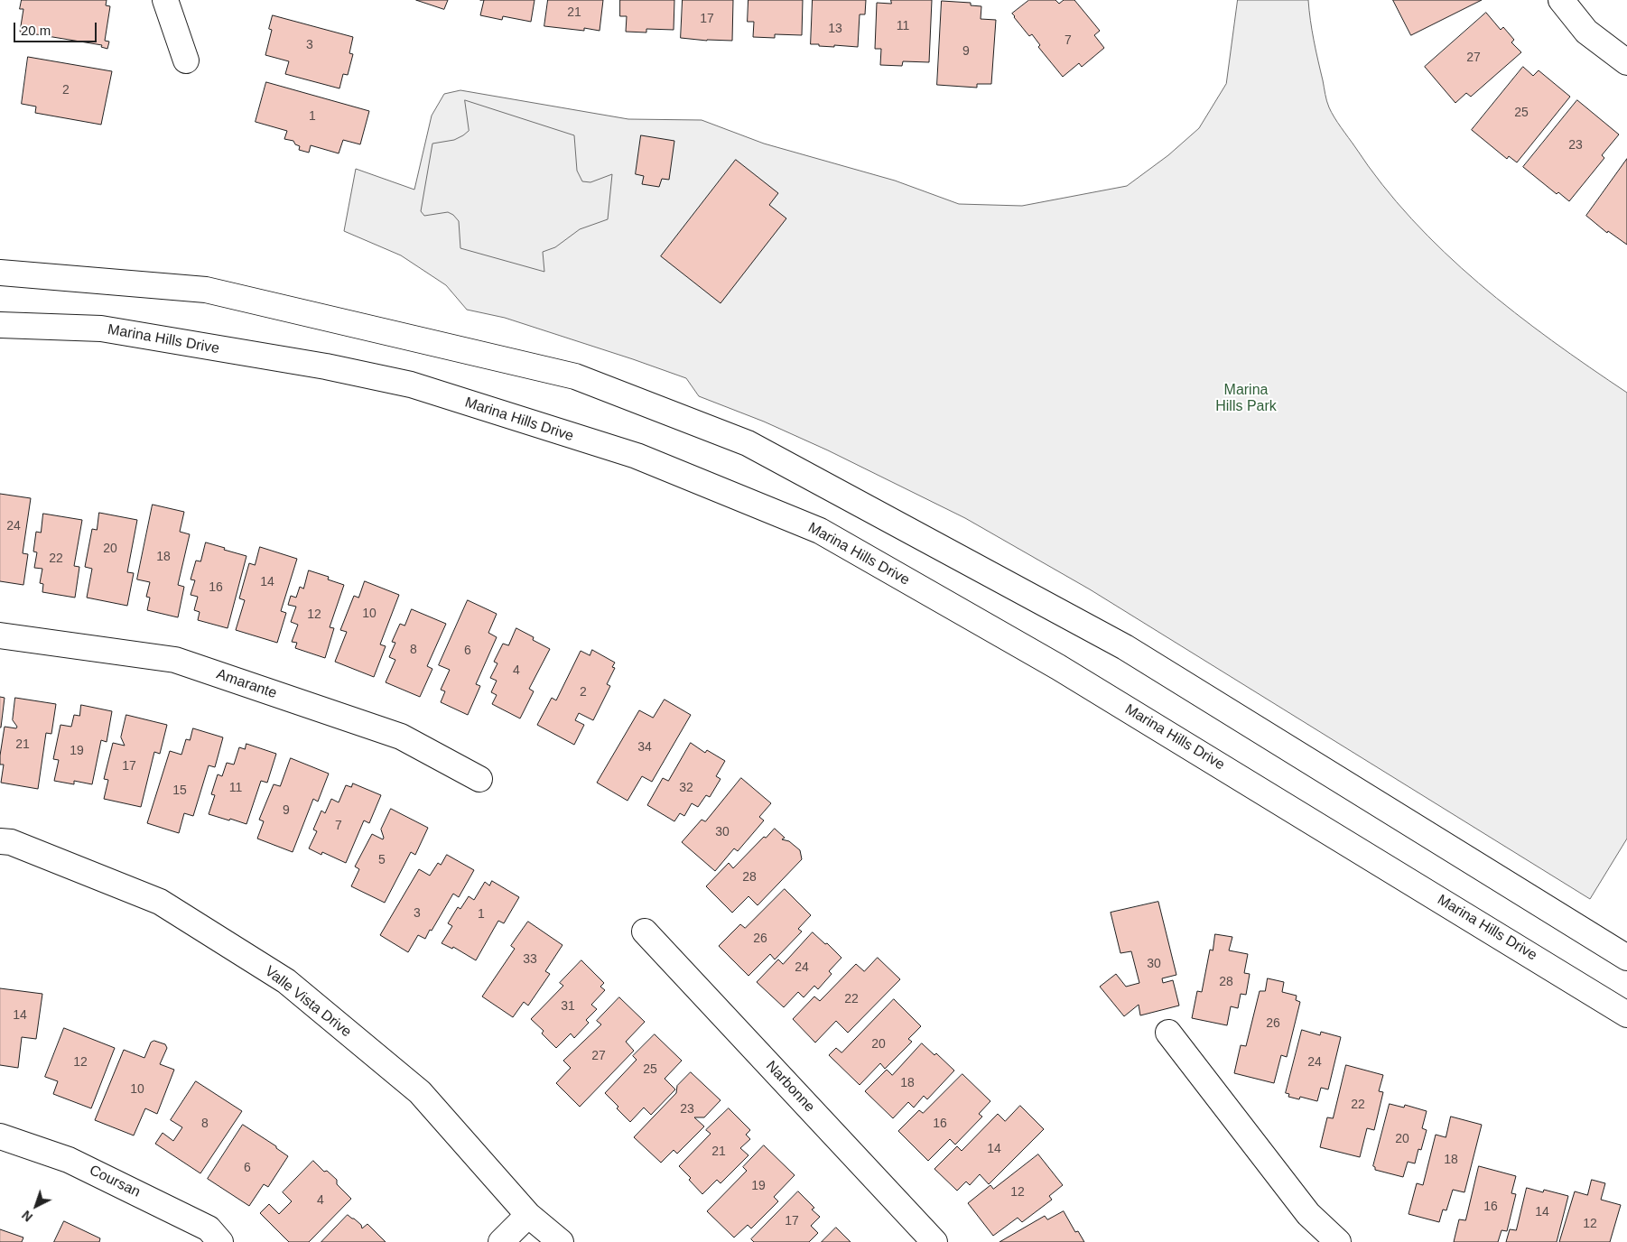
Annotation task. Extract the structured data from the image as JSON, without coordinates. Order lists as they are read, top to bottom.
{
  "streets": {
    "street": [
      "Marina Hills Drive",
      "Amarante",
      "Valle Vista Drive",
      "Narbonne",
      "Coursan"
    ]
  },
  "parks": ["Marina Hills Park"],
  "house_numbers": [
    "21",
    "17",
    "11",
    "13",
    "7",
    "3",
    "9",
    "27",
    "2",
    "25",
    "1",
    "23",
    "24",
    "20",
    "18",
    "22",
    "14",
    "16",
    "10",
    "12",
    "8",
    "6",
    "4",
    "2",
    "21",
    "34",
    "19",
    "17",
    "11",
    "32",
    "15",
    "9",
    "7",
    "30",
    "5",
    "28",
    "3",
    "1",
    "26",
    "33",
    "30",
    "24",
    "28",
    "22",
    "31",
    "14",
    "26",
    "20",
    "27",
    "12",
    "24",
    "25",
    "18",
    "10",
    "22",
    "23",
    "8",
    "16",
    "20",
    "14",
    "21",
    "18",
    "6",
    "19",
    "12",
    "4",
    "16",
    "14",
    "17",
    "12"
  ],
  "scale_bar": "20 m",
  "north": "bottom left"
}
